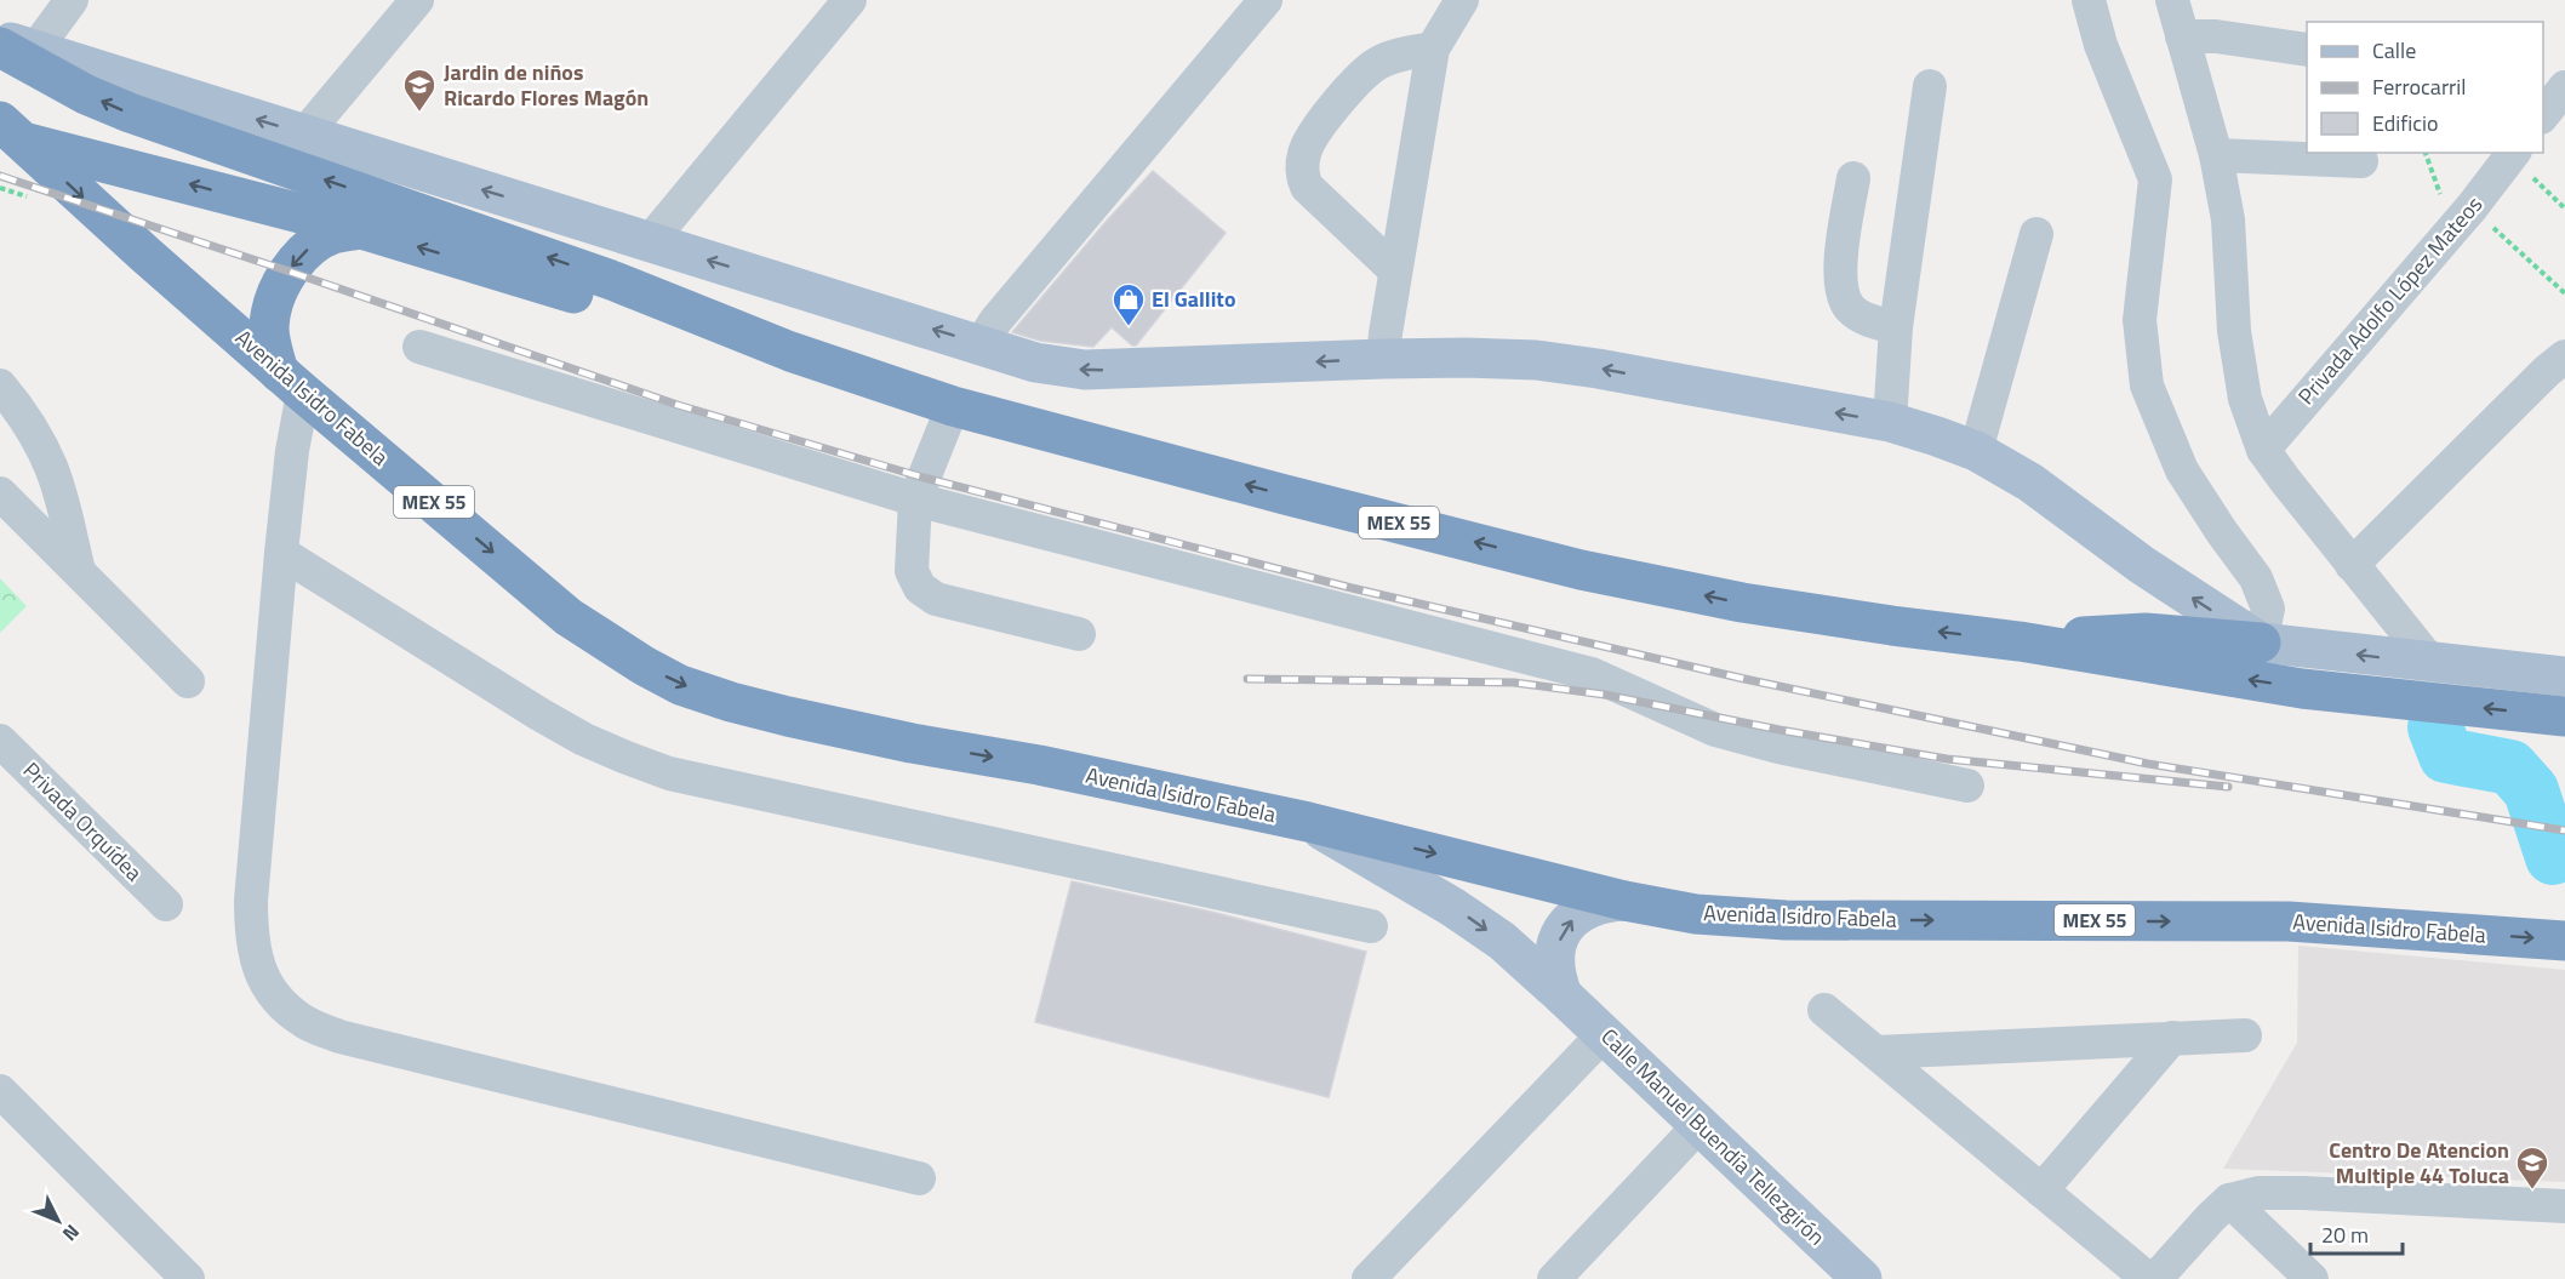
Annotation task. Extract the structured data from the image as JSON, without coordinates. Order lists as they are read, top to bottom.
{
  "streets": {
    "highway": ["Avenida Isidro Fabela", "MEX 55"],
    "main road": ["Calle Manuel Buendía Tellezgirón"],
    "street": ["Privada Adolfo López Mateos", "Privada Orquídea"]
  },
  "crossings": [
    ["Avenida Isidro Fabela", "Calle Manuel Buendía Tellezgirón"]
  ],
  "one_way": ["Calle Manuel Buendía Tellezgirón"],
  "places": {
    "school or university": ["Jardin de niños Ricardo Flores Magón", "Centro De Atencion Multiple 44 Toluca"],
    "shop": ["El Gallito"]
  },
  "legend": ["Calle", "Ferrocarril", "Edificio"],
  "scale_bar": "20 m",
  "north": "bottom right"
}
